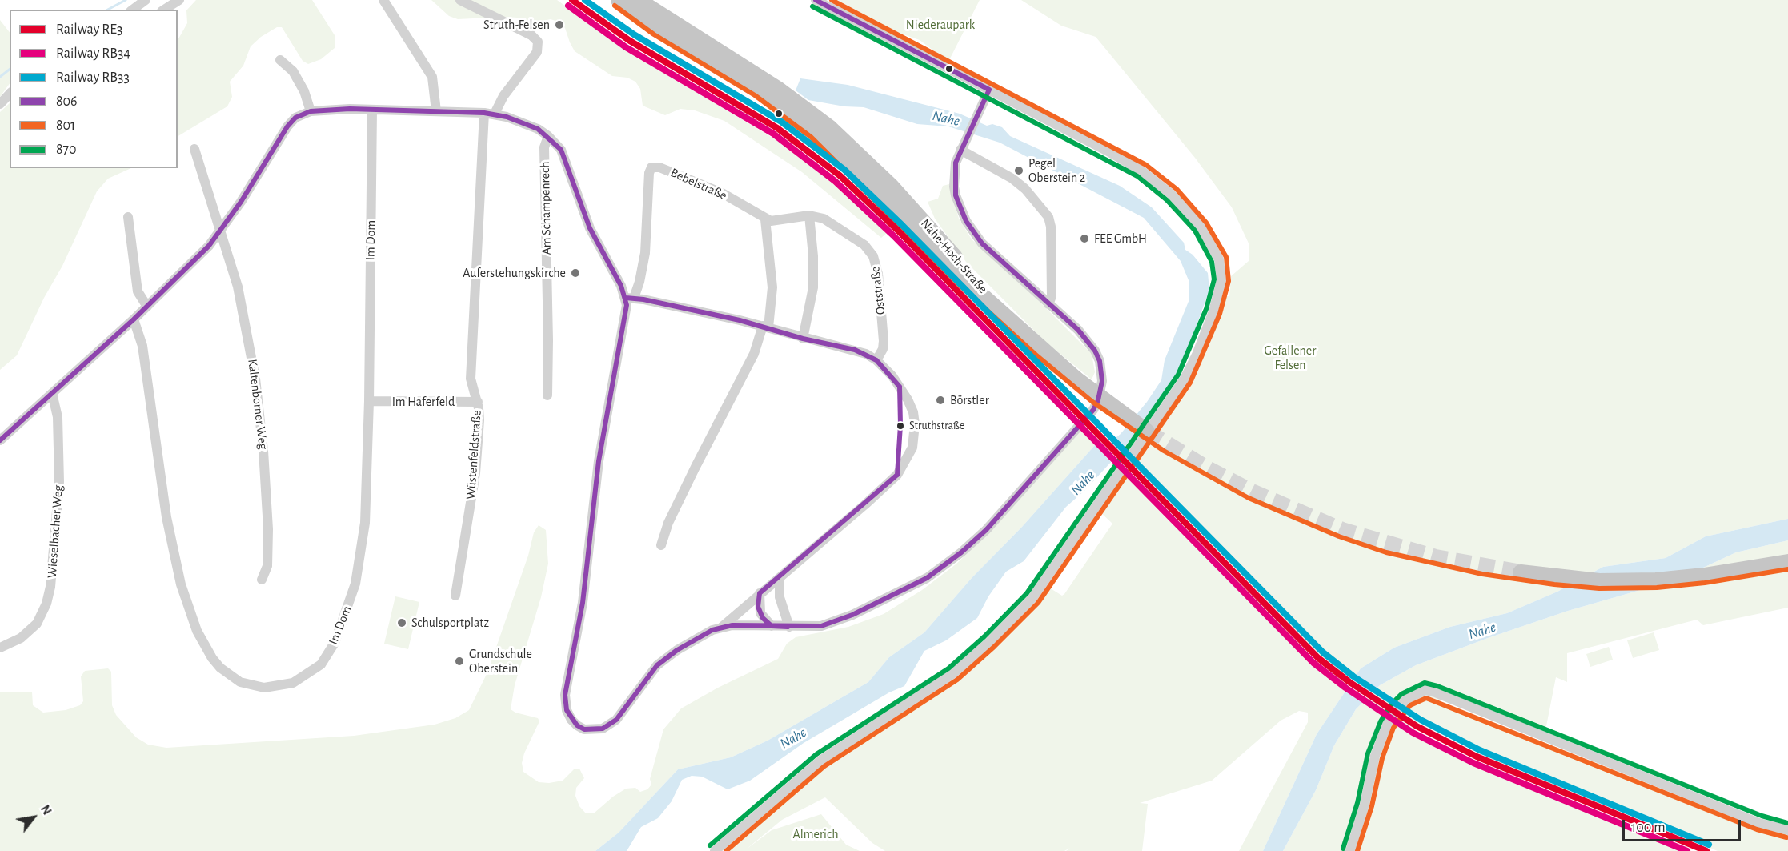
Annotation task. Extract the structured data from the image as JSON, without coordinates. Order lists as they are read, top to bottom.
{
  "streets": {
    "main road": ["Nahe-Hoch-Straße"],
    "street": [
      "Bebelstraße",
      "Am Schampenrech",
      "Im Dom",
      "Oststraße",
      "Im Haferfeld",
      "Kaltenborner Weg",
      "Wüstenfeldstraße",
      "Wieselbacher Weg"
    ]
  },
  "crossings": [
    ["Bebelstraße", "Oststraße"],
    ["Im Dom", "Im Haferfeld"],
    ["Im Haferfeld", "Wüstenfeldstraße"]
  ],
  "water": ["Nahe"],
  "parks": ["Niederaupark", "Gefallener Felsen", "Almerich"],
  "places": [
    "Struth-Felsen",
    "Pegel Oberstein 2",
    "FEE GmbH",
    "Auferstehungskirche",
    "Börstler",
    "Struthstraße",
    "Schulsportplatz",
    "Grundschule Oberstein"
  ],
  "lines": [
    "rail line RE3",
    "rail line RB33",
    "transit line 806",
    "transit line 801",
    "rail line RB34",
    "transit line 870"
  ],
  "legend": [
    "Railway RE3",
    "Railway RB34",
    "Railway RB33",
    "806",
    "801",
    "870"
  ],
  "scale_bar": "100 m",
  "north": "top right"
}
